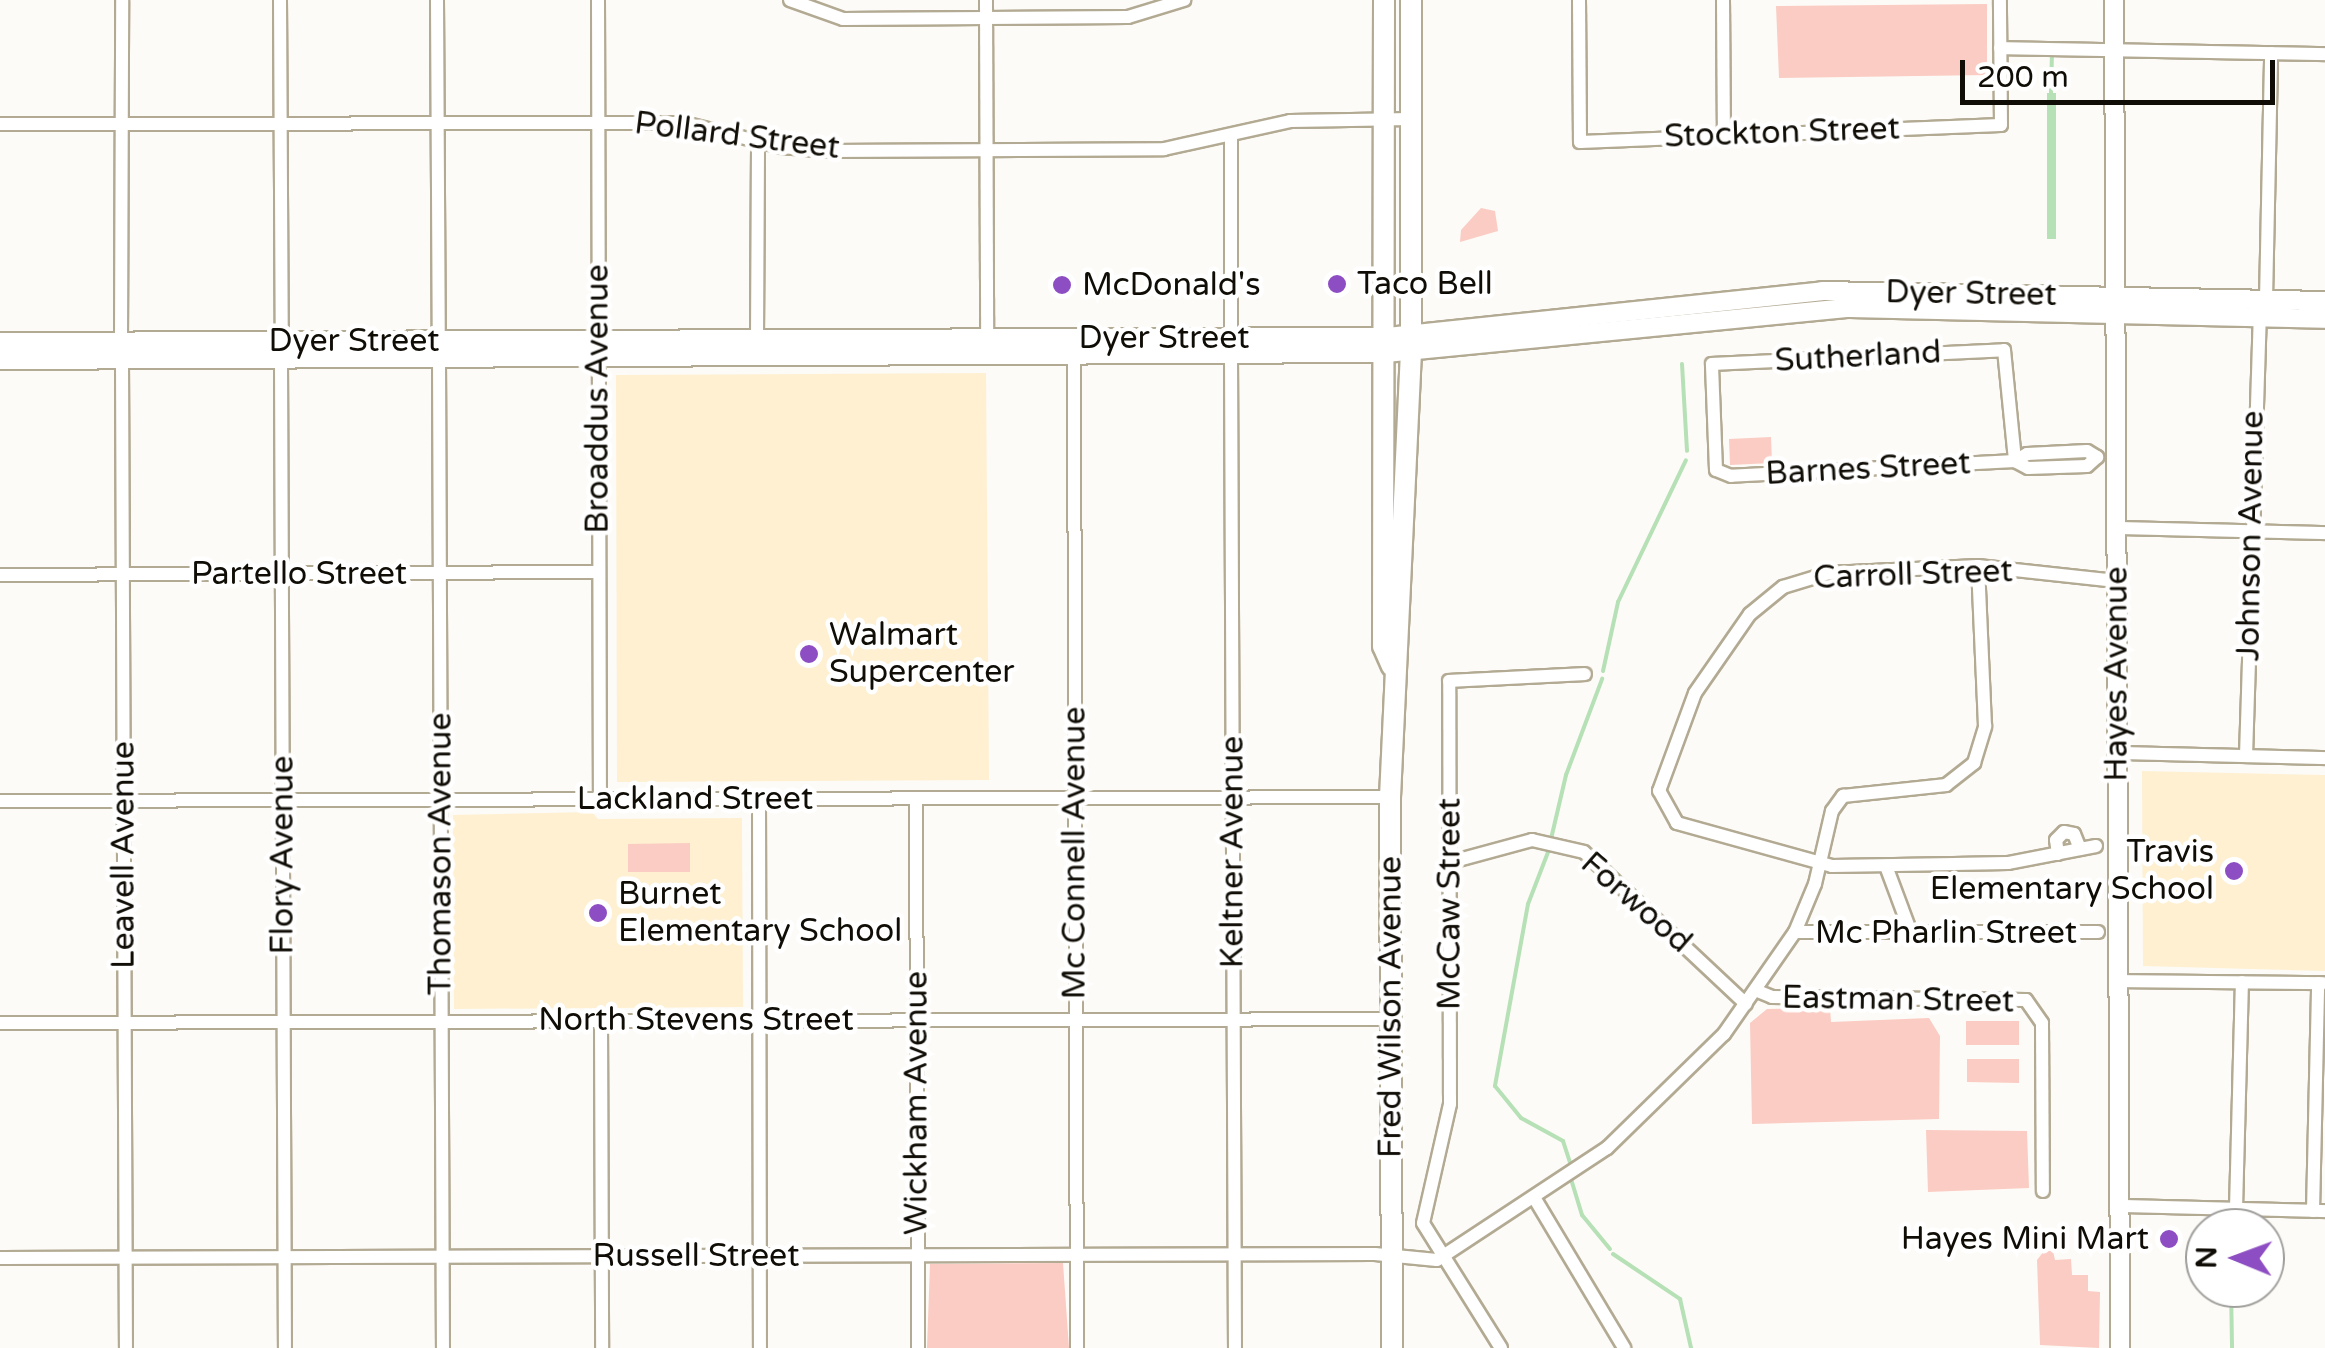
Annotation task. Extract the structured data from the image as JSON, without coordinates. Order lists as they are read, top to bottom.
{
  "streets": {
    "main road": ["Dyer Street", "Hayes Avenue", "Fred Wilson Avenue"],
    "street": [
      "Stockton Street",
      "Pollard Street",
      "Sutherland",
      "Broaddus Avenue",
      "Barnes Street",
      "Johnson Avenue",
      "Partello Street",
      "Carroll Street",
      "Lackland Street",
      "Keltner Avenue",
      "Mc Connell Avenue",
      "Thomason Avenue",
      "Leavell Avenue",
      "Flory Avenue",
      "Forwood",
      "McCaw Street",
      "Mc Pharlin Street",
      "Eastman Street",
      "North Stevens Street",
      "Wickham Avenue",
      "Russell Street"
    ]
  },
  "crossings": [
    ["Pollard Street", "Broaddus Avenue"],
    ["Pollard Street", "Keltner Avenue"],
    ["Pollard Street", "Fred Wilson Avenue"],
    ["Dyer Street", "Broaddus Avenue"],
    ["Dyer Street", "Johnson Avenue"],
    ["Dyer Street", "Hayes Avenue"],
    ["Dyer Street", "Keltner Avenue"],
    ["Dyer Street", "Mc Connell Avenue"],
    ["Dyer Street", "Thomason Avenue"],
    ["Dyer Street", "Leavell Avenue"],
    ["Dyer Street", "Flory Avenue"],
    ["Dyer Street", "Fred Wilson Avenue"],
    ["Sutherland", "Barnes Street"],
    ["Broaddus Avenue", "Partello Street"],
    ["Broaddus Avenue", "Lackland Street"],
    ["Barnes Street", "Hayes Avenue"],
    ["Partello Street", "Thomason Avenue"],
    ["Partello Street", "Leavell Avenue"],
    ["Partello Street", "Flory Avenue"],
    ["Carroll Street", "Hayes Avenue"],
    ["Lackland Street", "Keltner Avenue"],
    ["Lackland Street", "Mc Connell Avenue"],
    ["Lackland Street", "Thomason Avenue"],
    ["Lackland Street", "Leavell Avenue"],
    ["Lackland Street", "Flory Avenue"],
    ["Lackland Street", "Fred Wilson Avenue"],
    ["Lackland Street", "Wickham Avenue"],
    ["Keltner Avenue", "North Stevens Street"],
    ["Keltner Avenue", "Russell Street"],
    ["Mc Connell Avenue", "North Stevens Street"],
    ["Mc Connell Avenue", "Russell Street"],
    ["Thomason Avenue", "North Stevens Street"],
    ["Thomason Avenue", "Russell Street"],
    ["Leavell Avenue", "North Stevens Street"],
    ["Leavell Avenue", "Russell Street"],
    ["Flory Avenue", "North Stevens Street"],
    ["Flory Avenue", "Russell Street"],
    ["Forwood", "McCaw Street"],
    ["McCaw Street", "Russell Street"],
    ["Fred Wilson Avenue", "North Stevens Street"],
    ["Fred Wilson Avenue", "Russell Street"],
    ["North Stevens Street", "Wickham Avenue"],
    ["Wickham Avenue", "Russell Street"]
  ],
  "places": [
    "Taco Bell",
    "McDonald's",
    "Walmart Supercenter",
    "Travis Elementary School",
    "Burnet Elementary School",
    "Hayes Mini Mart"
  ],
  "scale_bar": "200 m",
  "north": "left"
}
